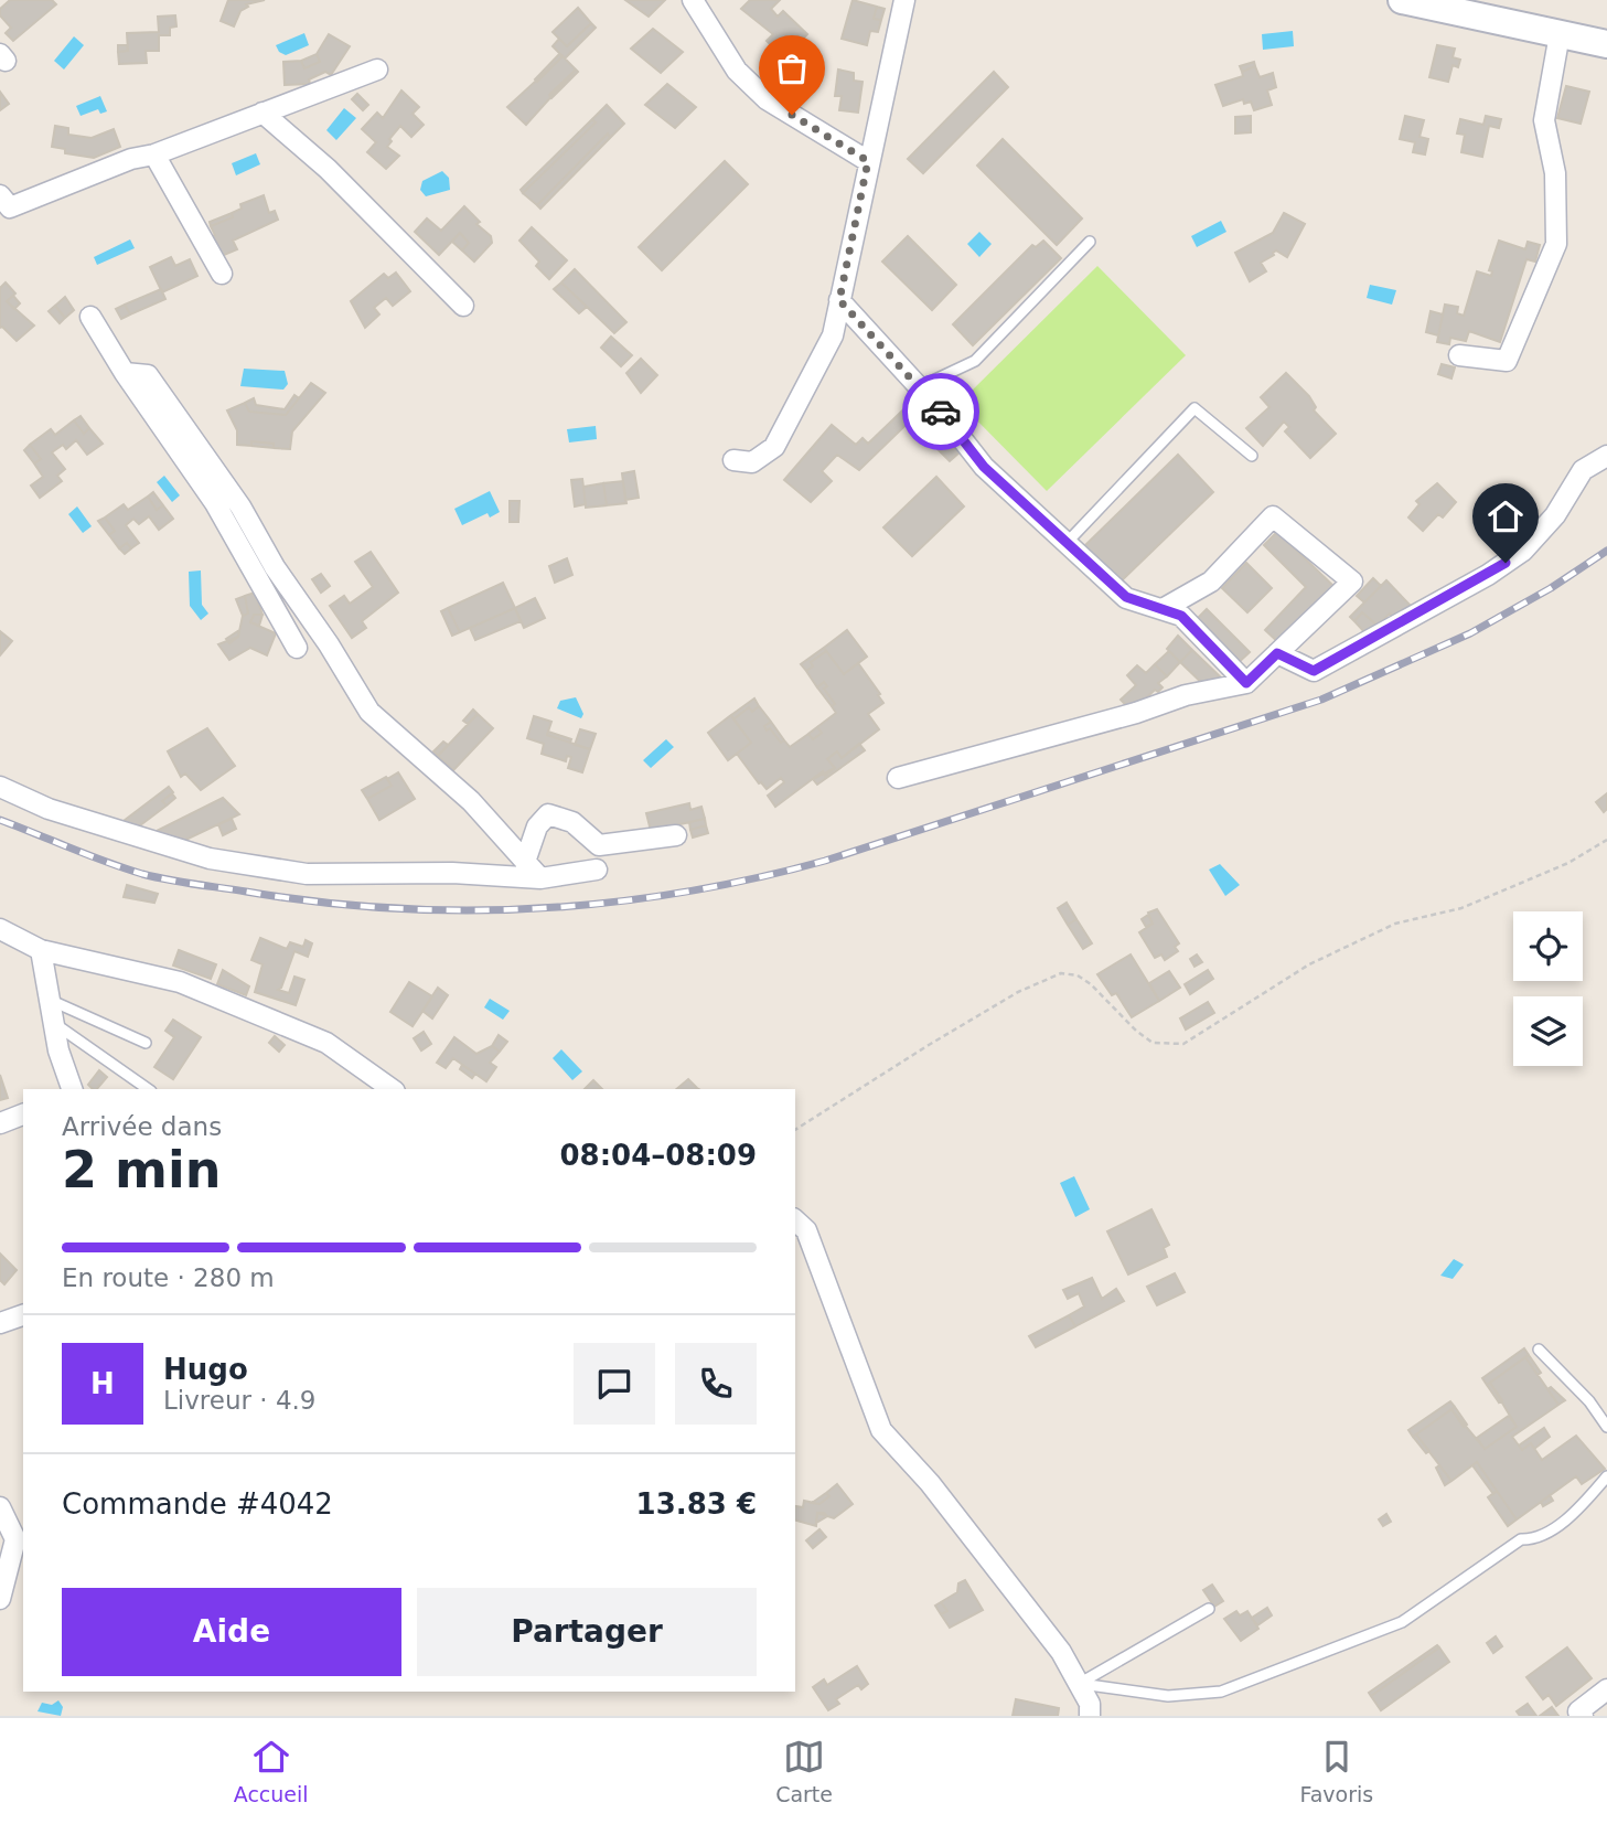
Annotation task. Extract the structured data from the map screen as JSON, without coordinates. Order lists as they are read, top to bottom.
{
  "page": {
    "heading": ["2 min", "Arrivée dans", "08:04–08:09"],
    "panel": [
      "Hugo",
      "Livreur · 4.9",
      "Commande #4042",
      "13.83 €"
    ],
    "bar": "En route · 280 m",
    "round": "H",
    "buttons": ["Aide", "Partager"],
    "tabs": ["Accueil", "Carte", "Favoris"]
  }
}
